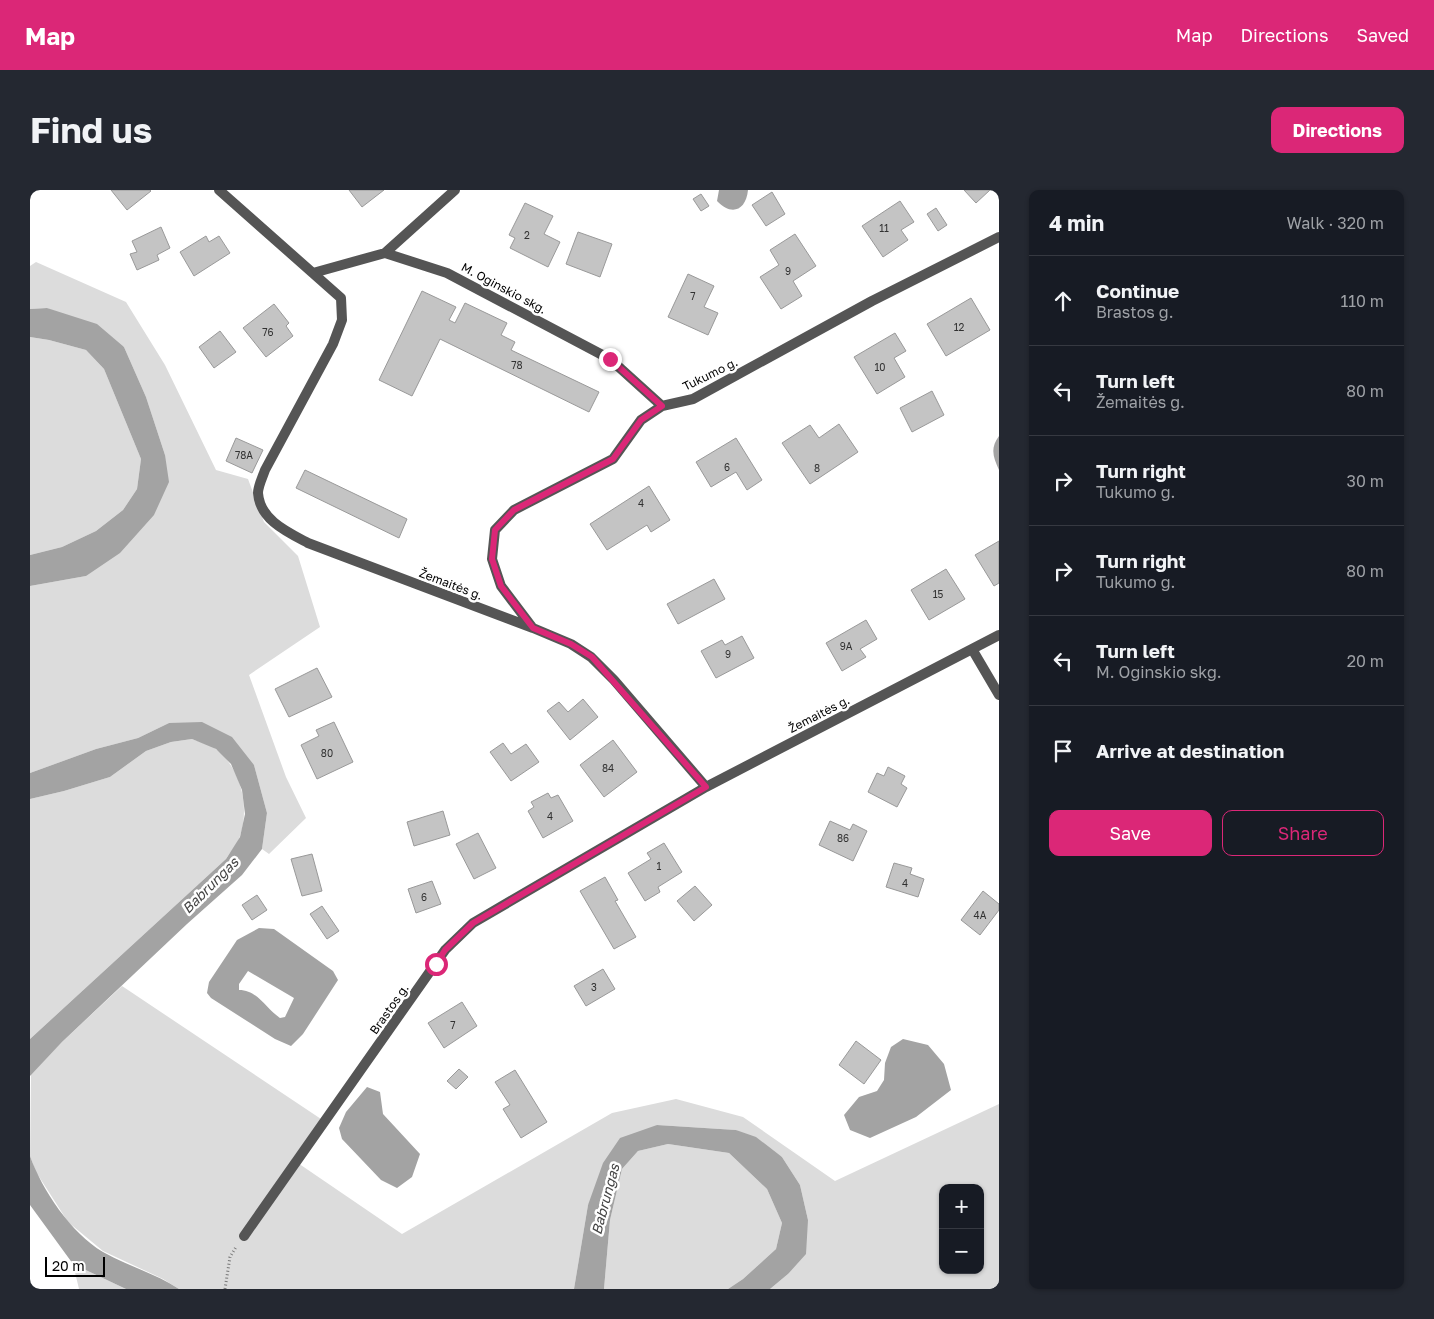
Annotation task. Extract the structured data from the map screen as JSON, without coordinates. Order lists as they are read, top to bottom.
{
  "streets": {
    "street": [
      "M. Oginskio skg.",
      "Tukumo g.",
      "Žemaitės g.",
      "Brastos g."
    ]
  },
  "crossings": [
    ["M. Oginskio skg.", "Tukumo g."],
    ["Tukumo g.", "Žemaitės g."],
    ["Žemaitės g.", "Brastos g."]
  ],
  "water": ["Babrungas"],
  "house_numbers": [
    "11",
    "2",
    "9",
    "7",
    "12",
    "76",
    "78",
    "10",
    "78A",
    "6",
    "8",
    "4",
    "15",
    "9A",
    "9",
    "80",
    "84",
    "4",
    "86",
    "1",
    "4",
    "6",
    "4A",
    "3",
    "7"
  ],
  "scale_bar": "20 m",
  "page": {
    "header": "Map",
    "nav": ["Map", "Directions", "Saved"],
    "buttons": [
      "Directions",
      ["Save", "Share"]
    ],
    "title": "Find us",
    "heading": ["4 min", "Walk · 320 m"],
    "list": [
      ["Continue", "Brastos g.", "110 m"],
      ["Turn left", "Žemaitės g.", "80 m"],
      ["Turn right", "Tukumo g.", "30 m"],
      ["Turn right", "Tukumo g.", "80 m"],
      ["Turn left", "M. Oginskio skg.", "20 m"],
      "Arrive at destination"
    ],
    "map_buttons": ["+", "−"],
    "scale": "20 m"
  }
}
